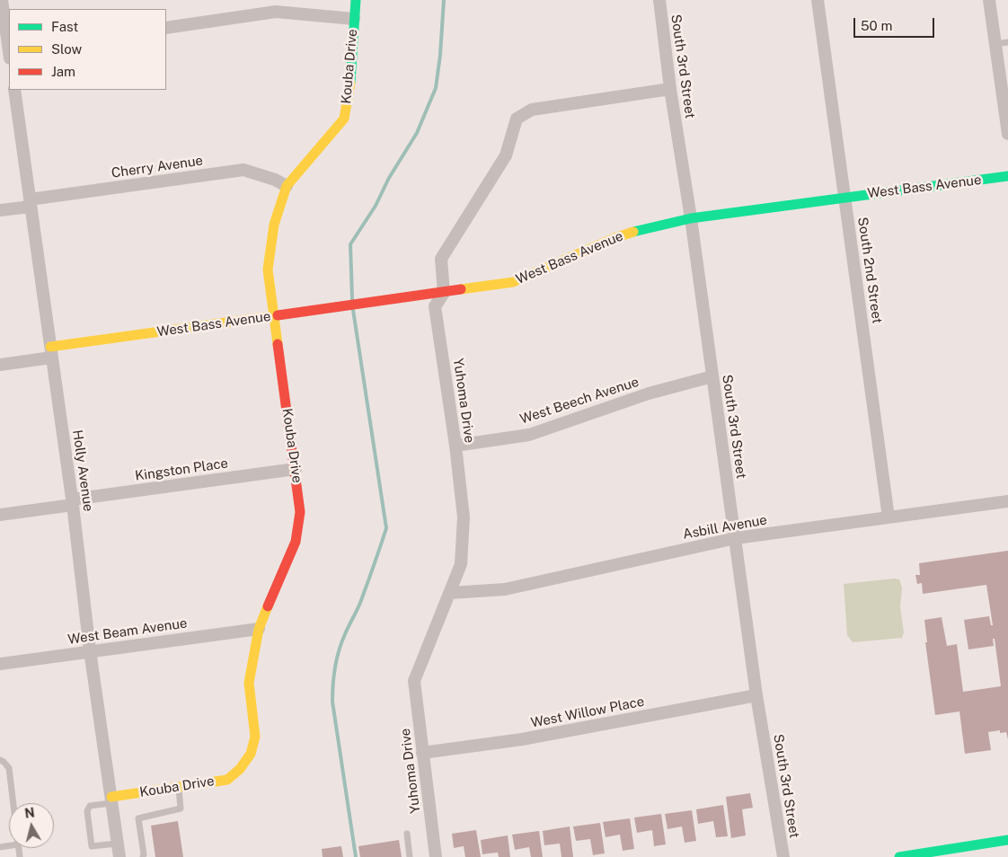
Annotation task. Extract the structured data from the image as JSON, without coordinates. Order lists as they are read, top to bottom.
{
  "streets": {
    "street": [
      "Kouba Drive",
      "South 3rd Street",
      "Cherry Avenue",
      "West Bass Avenue",
      "South 2nd Street",
      "Yuhoma Drive",
      "West Beech Avenue",
      "Kingston Place",
      "Holly Avenue",
      "Asbill Avenue",
      "West Beam Avenue",
      "West Willow Place"
    ]
  },
  "crossings": [
    ["Kouba Drive", "Cherry Avenue"],
    ["Kouba Drive", "West Bass Avenue"],
    ["Kouba Drive", "Kingston Place"],
    ["Kouba Drive", "Holly Avenue"],
    ["Kouba Drive", "West Beam Avenue"],
    ["South 3rd Street", "West Bass Avenue"],
    ["South 3rd Street", "Yuhoma Drive"],
    ["South 3rd Street", "West Beech Avenue"],
    ["South 3rd Street", "Asbill Avenue"],
    ["South 3rd Street", "West Willow Place"],
    ["Cherry Avenue", "Holly Avenue"],
    ["West Bass Avenue", "South 2nd Street"],
    ["West Bass Avenue", "Yuhoma Drive"],
    ["West Bass Avenue", "Holly Avenue"],
    ["South 2nd Street", "Asbill Avenue"],
    ["Yuhoma Drive", "West Beech Avenue"],
    ["Yuhoma Drive", "Asbill Avenue"],
    ["Yuhoma Drive", "West Willow Place"],
    ["Kingston Place", "Holly Avenue"],
    ["Holly Avenue", "West Beam Avenue"]
  ],
  "legend": ["Fast", "Slow", "Jam"],
  "scale_bar": "50 m",
  "north": "top"
}
